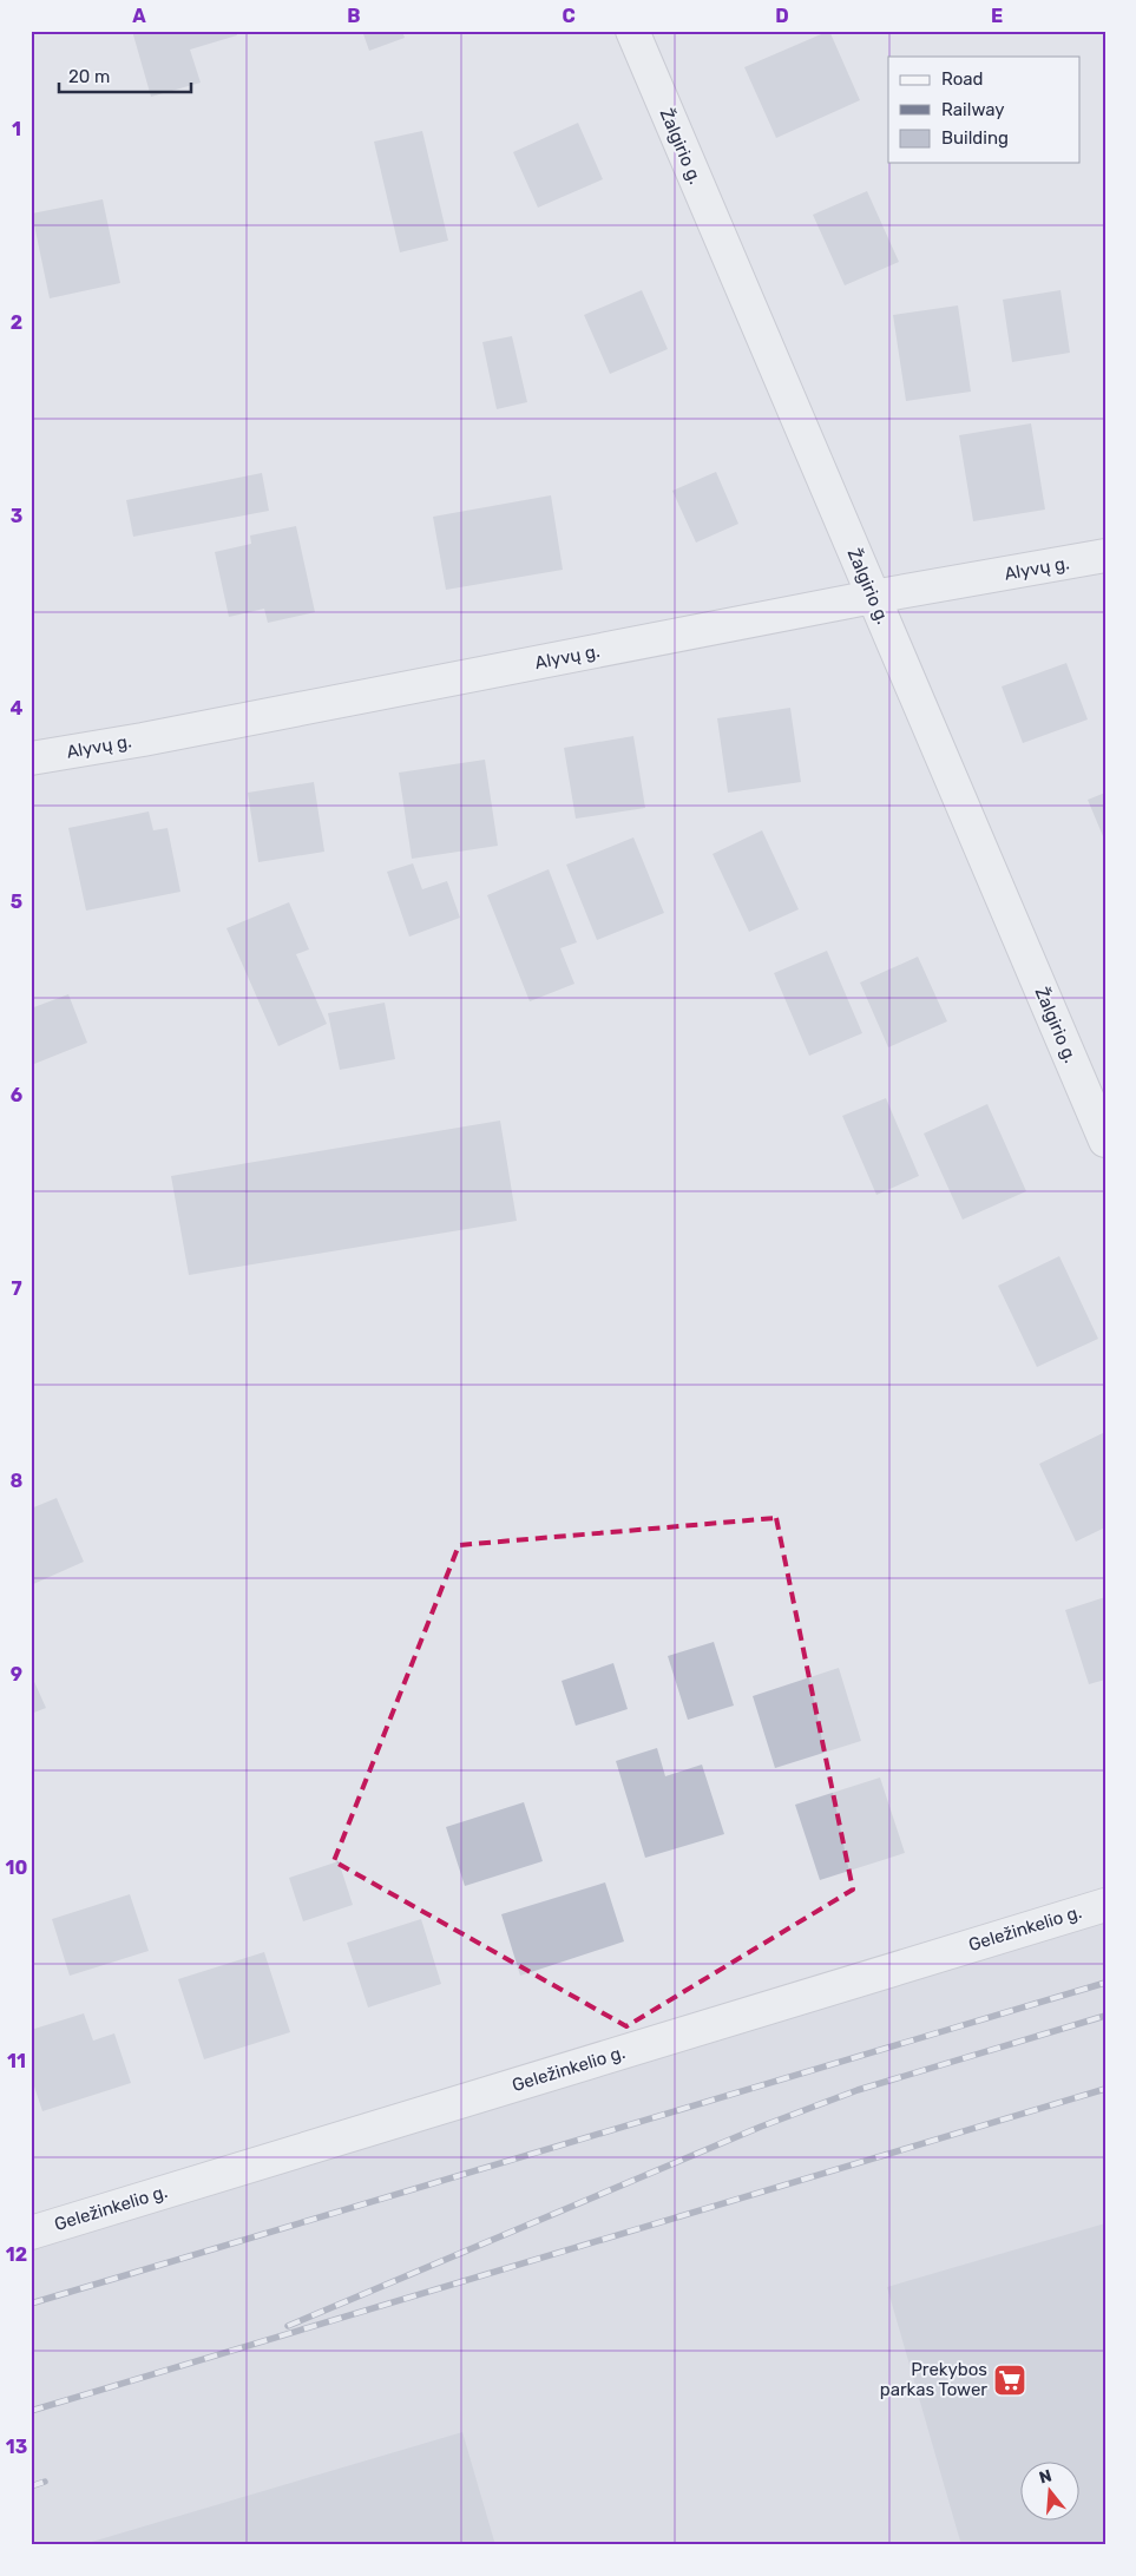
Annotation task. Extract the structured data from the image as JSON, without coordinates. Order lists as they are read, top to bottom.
{
  "streets": {
    "street": ["Žalgirio g.", "Alyvų g.", "Geležinkelio g."]
  },
  "crossings": [
    ["Žalgirio g.", "Alyvų g."]
  ],
  "places": {
    "supermarket": ["Prekybos parkas Tower"]
  },
  "legend": ["Road", "Railway", "Building"],
  "scale_bar": "20 m",
  "north": "top",
  "grid": {
    "columns": [
      "A",
      "B",
      "C",
      "D",
      "E"
    ],
    "rows": [
      "1",
      "2",
      "3",
      "4",
      "5",
      "6",
      "7",
      "8",
      "9",
      "10",
      "11",
      "12",
      "13"
    ]
  }
}
